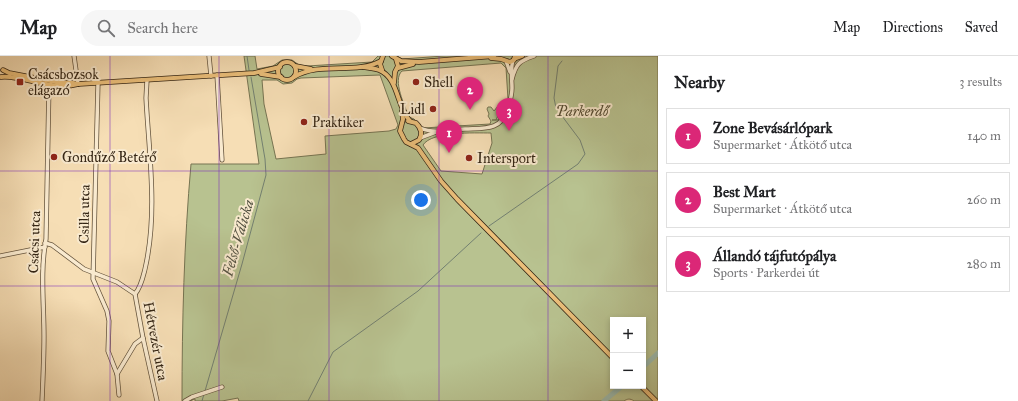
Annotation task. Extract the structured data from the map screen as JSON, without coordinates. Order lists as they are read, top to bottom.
{
  "streets": {
    "street": ["Csilla utca", "Csácsi utca", "Hétvezér utca"]
  },
  "crossings": [
    ["Csilla utca", "Hétvezér utca"],
    ["Csácsi utca", "Hétvezér utca"]
  ],
  "water": ["Felső-Válicka"],
  "parks": ["Parkerdő"],
  "places": {
    "transit": ["Csácsbozsok elágazó"],
    "other": [
      "Shell",
      "Lidl",
      "Praktiker",
      "Gondűző Betérő",
      "Intersport"
    ]
  },
  "page": {
    "header": "Map",
    "search": "Search here",
    "nav": ["Map", "Directions", "Saved"],
    "heading": ["Nearby", "3 results"],
    "pins": ["2", "3", "1"],
    "list": [
      {
        "mark": "1",
        "name": "Zone Bevásárlópark",
        "note": "Supermarket · Átkötő utca",
        "value": "140 m"
      },
      {
        "mark": "2",
        "name": "Best Mart",
        "note": "Supermarket · Átkötő utca",
        "value": "260 m"
      },
      {
        "mark": "3",
        "name": "Állandó tájfutópálya",
        "note": "Sports · Parkerdei út",
        "value": "280 m"
      }
    ],
    "map_buttons": ["+", "−"]
  }
}
